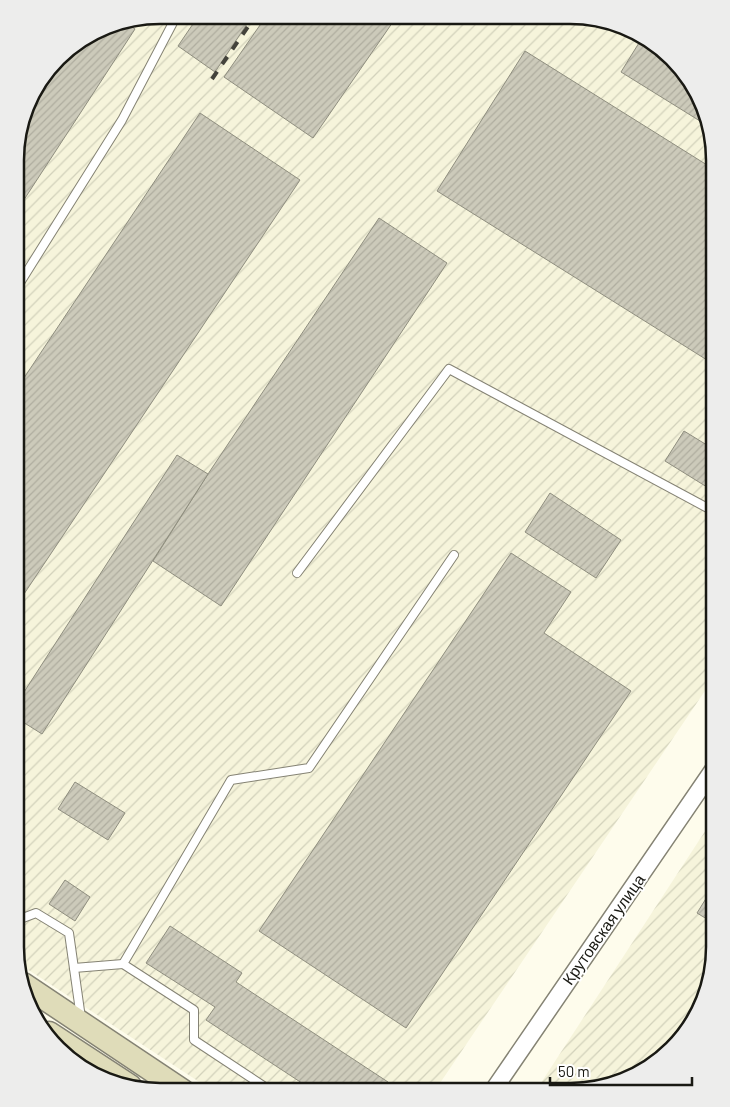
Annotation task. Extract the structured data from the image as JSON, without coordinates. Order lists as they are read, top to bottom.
{
  "streets": {
    "street": ["Крутовская улица"]
  },
  "scale_bar": "50 m"
}
